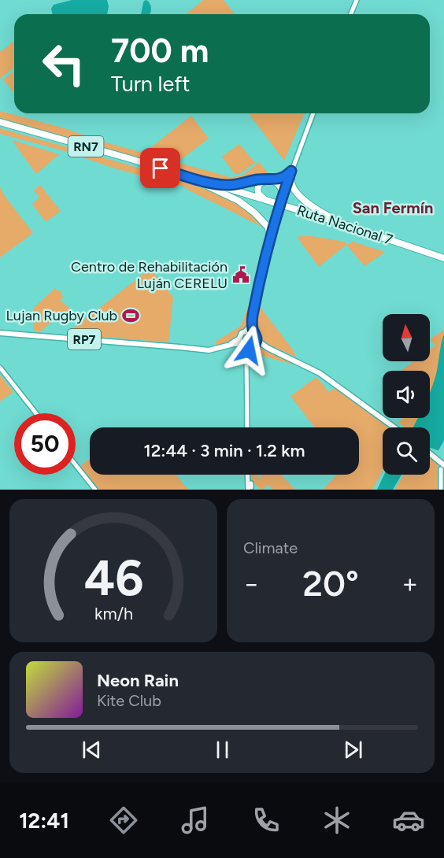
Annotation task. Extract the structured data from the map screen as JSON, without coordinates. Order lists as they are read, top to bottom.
{
  "streets": {
    "highway": ["RN7", "Ruta Nacional 7"],
    "main road": ["RP7"]
  },
  "districts": ["San Fermín"],
  "places": {
    "public building": ["Centro de Rehabilitación Luján CERELU"],
    "sports": ["Lujan Rugby Club"]
  },
  "north": "top",
  "page": {
    "turn": ["700 m", "Turn left"],
    "limit": "50",
    "trip": "12:44 · 3 min · 1.2 km",
    "tile": "Climate",
    "heat": ["−", "20°", "+"],
    "song": ["Neon Rain", "Kite Club"],
    "tabs": "12:41",
    "gauge": ["46", "km/h"]
  }
}
